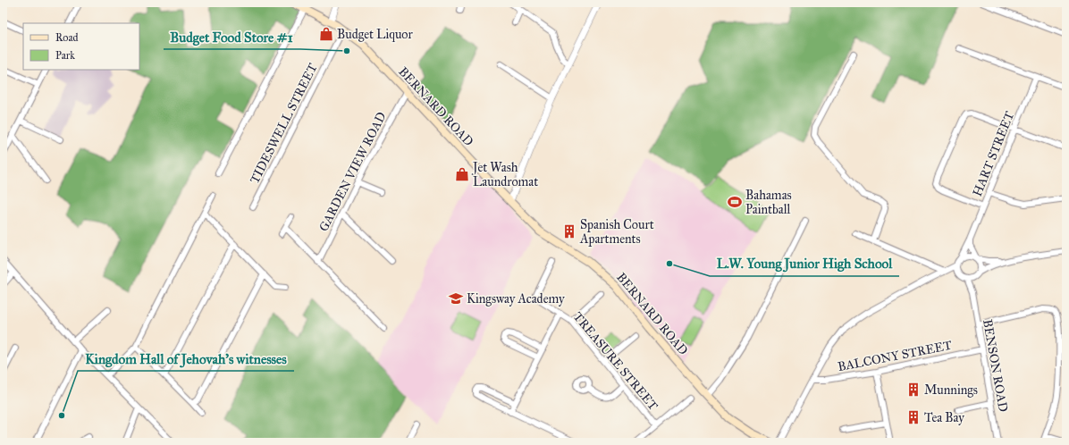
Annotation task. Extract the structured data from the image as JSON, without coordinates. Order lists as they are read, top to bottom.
{
  "streets": {
    "main road": ["BERNARD ROAD"],
    "street": [
      "TIDESWELL STREET",
      "HART STREET",
      "GARDEN VIEW ROAD",
      "BALCONY STREET",
      "TREASURE STREET",
      "BENSON ROAD"
    ]
  },
  "crossings": [
    ["BERNARD ROAD", "TIDESWELL STREET"],
    ["BERNARD ROAD", "GARDEN VIEW ROAD"],
    ["BALCONY STREET", "BENSON ROAD"]
  ],
  "places": {
    "shop": ["Budget Liquor", "Jet Wash Laundromat"],
    "other": ["Budget Food Store #1", "L.W. Young Junior High School", "Kingdom Hall of Jehovah’s witnesses"],
    "sports": ["Bahamas Paintball"],
    "building": ["Spanish Court Apartments", "Munnings", "Tea Bay"],
    "school or university": ["Kingsway Academy"]
  },
  "legend": ["Road", "Park"]
}
